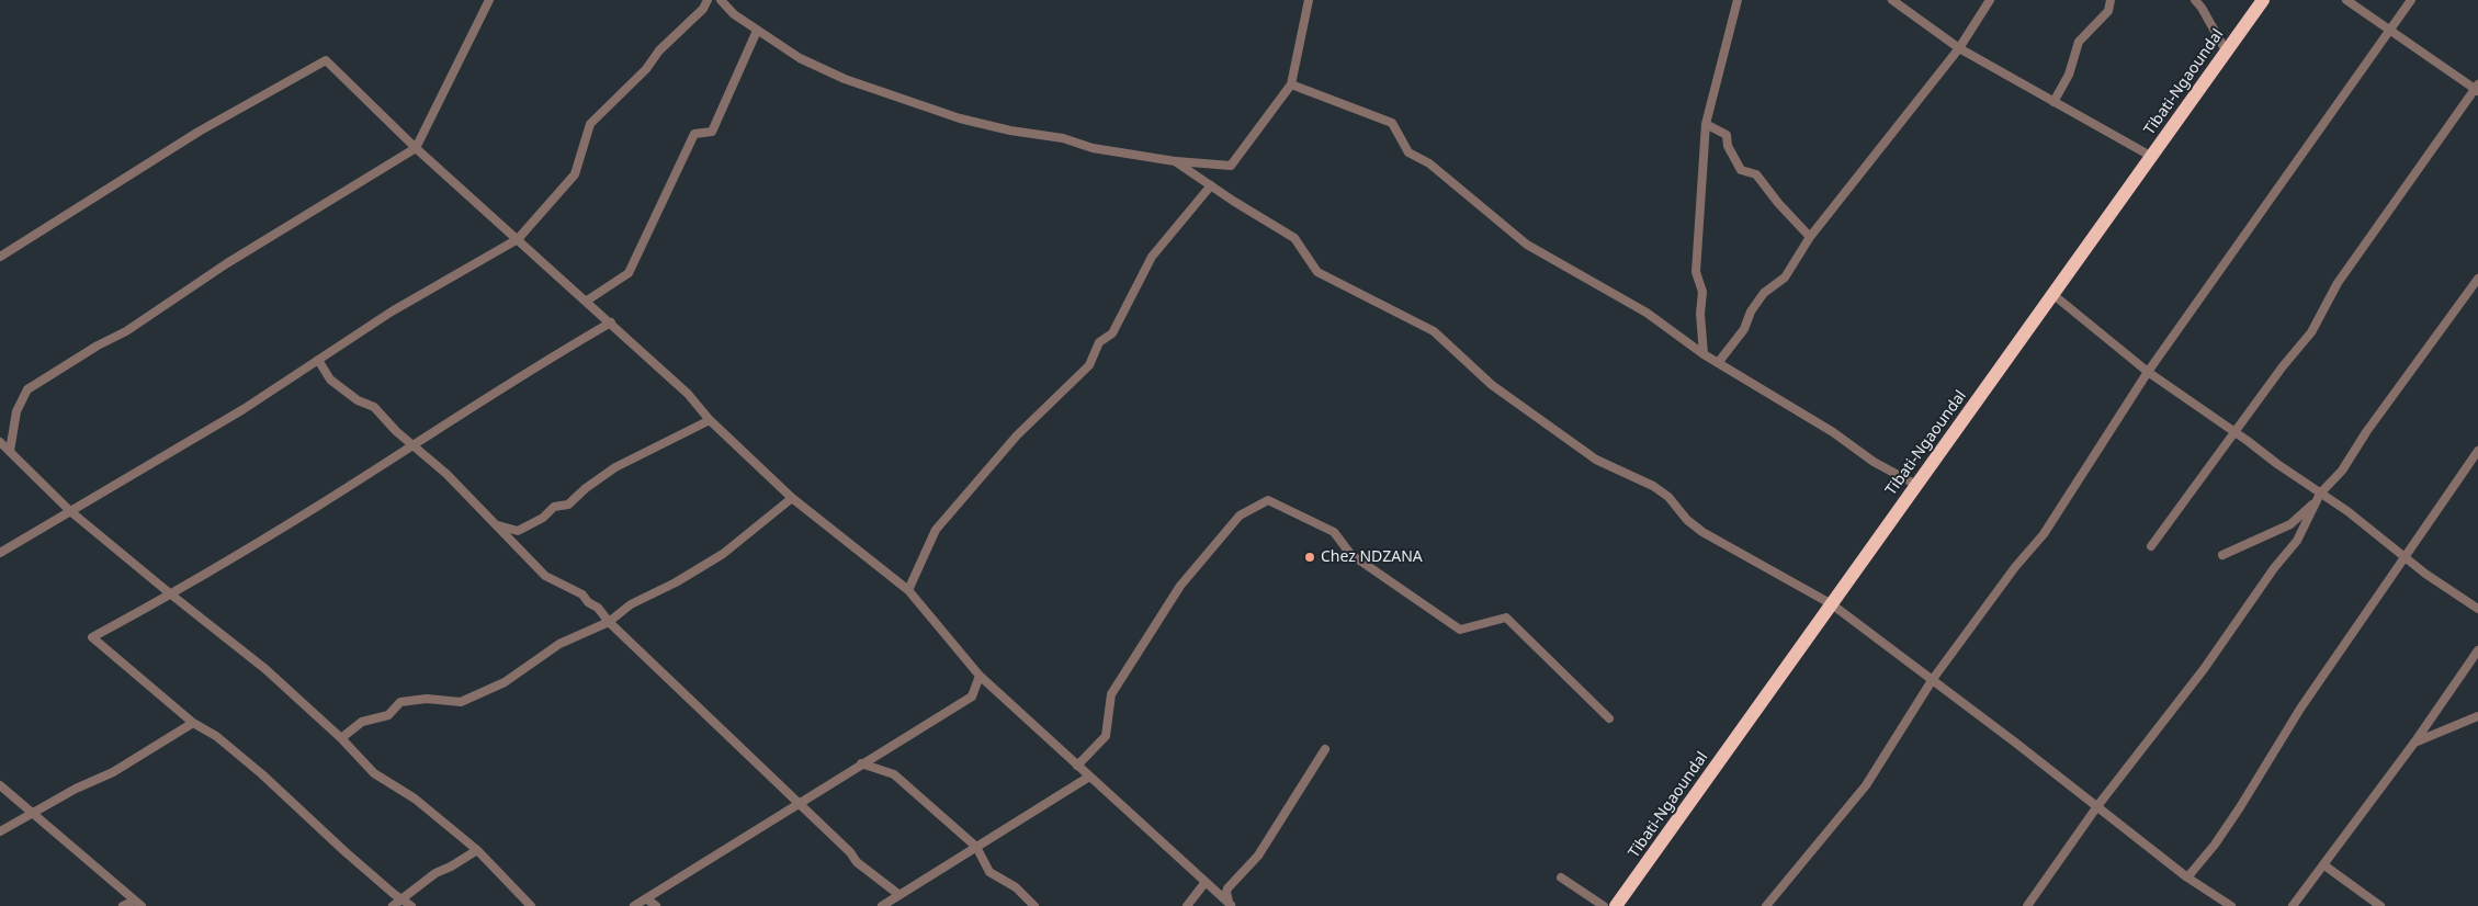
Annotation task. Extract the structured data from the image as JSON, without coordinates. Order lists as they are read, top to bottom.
{
  "streets": {
    "highway": ["Tibati-Ngaoundal"]
  },
  "places": ["Chez NDZANA"]
}
